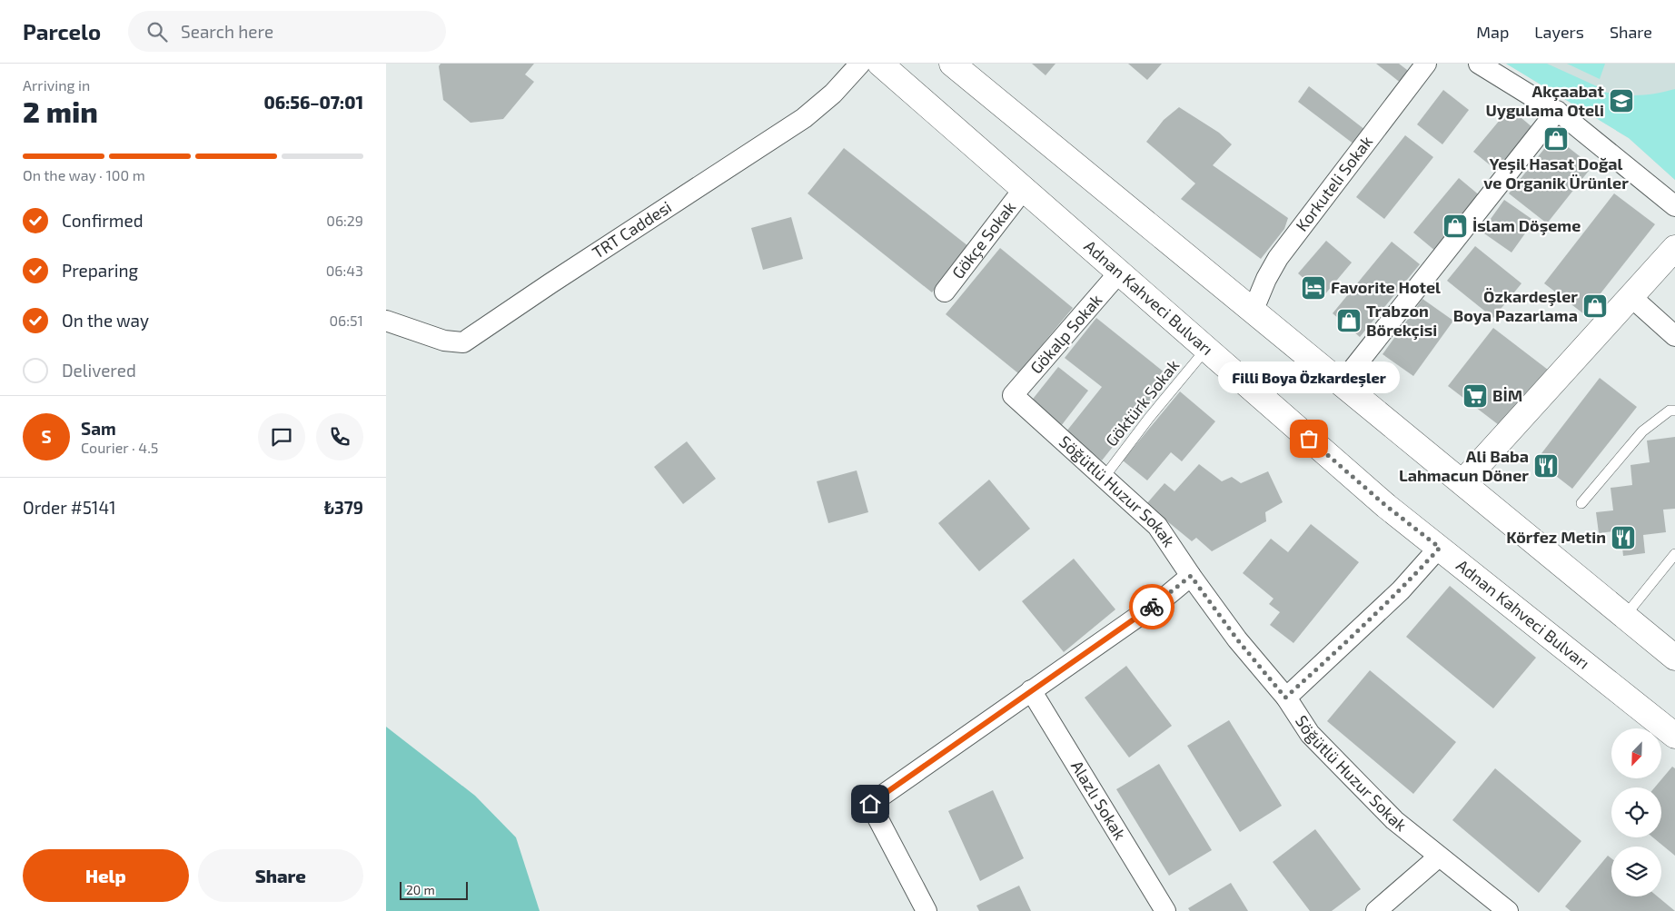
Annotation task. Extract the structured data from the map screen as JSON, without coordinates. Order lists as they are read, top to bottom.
{
  "streets": {
    "main road": ["Adnan Kahveci Bulvarı"],
    "street": [
      "Korkuteli Sokak",
      "TRT Caddesi",
      "Gökçe Sokak",
      "Gökalp Sokak",
      "Söğütlü Huzur Sokak",
      "Alazlı Sokak"
    ],
    "lane": ["Göktürk Sokak"]
  },
  "crossings": [
    ["Gökçe Sokak", "Adnan Kahveci Bulvarı"],
    ["Adnan Kahveci Bulvarı", "Gökalp Sokak"],
    ["Adnan Kahveci Bulvarı", "Göktürk Sokak"],
    ["Gökalp Sokak", "Söğütlü Huzur Sokak"],
    ["Göktürk Sokak", "Söğütlü Huzur Sokak"]
  ],
  "places": {
    "school or university": ["Akçaabat Uygulama Oteli"],
    "shop": [
      "Yeşil Hasat Doğal ve Organik Ürünler",
      "İslam Döşeme",
      "Özkardeşler Boya Pazarlama",
      "Trabzon Börekçisi"
    ],
    "hotel": ["Favorite Hotel"],
    "supermarket": ["BİM"],
    "other": ["Filli Boya Özkardeşler"],
    "restaurant": ["Ali Baba Lahmacun Döner", "Körfez Metin"]
  },
  "scale_bar": "20 m",
  "north": "bottom left",
  "page": {
    "header": "Parcelo",
    "search": "Search here",
    "nav": ["Map", "Layers", "Share"],
    "heading": ["2 min", "Arriving in", "06:56–07:01"],
    "panel": [
      "Sam",
      "Courier · 4.5",
      "Order #5141",
      "₺379"
    ],
    "bar": "On the way · 100 m",
    "list": [
      ["Confirmed", "06:29"],
      ["Preparing", "06:43"],
      ["On the way", "06:51"],
      "Delivered"
    ],
    "bubble": "Filli Boya Özkardeşler",
    "round": "S",
    "buttons": ["Help", "Share"],
    "scale": "20 m"
  }
}
